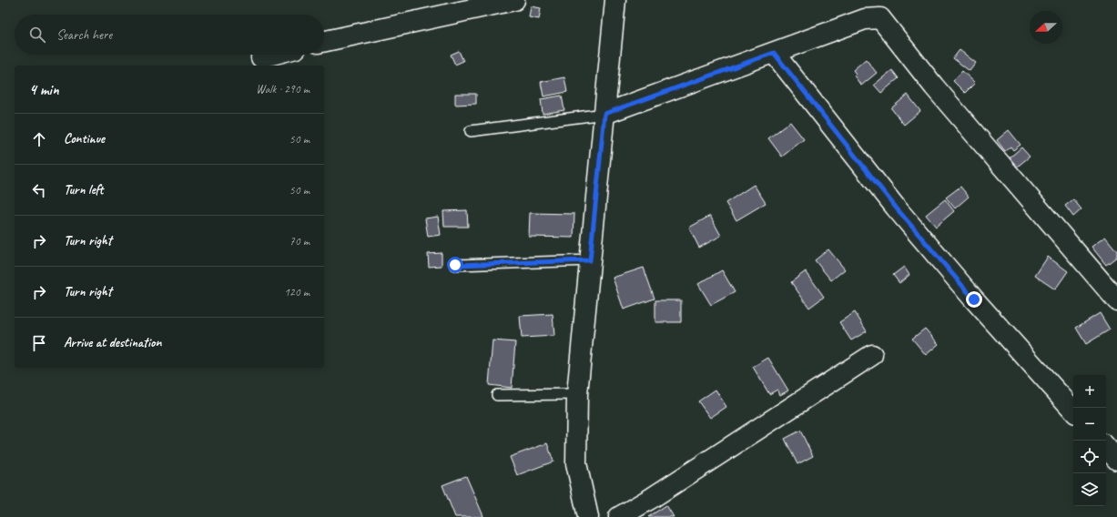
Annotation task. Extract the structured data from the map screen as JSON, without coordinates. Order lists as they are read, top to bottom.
{
  "north": "left",
  "page": {
    "search": "Search here",
    "heading": ["4 min", "Walk · 290 m"],
    "list": [
      ["Continue", "50 m"],
      ["Turn left", "50 m"],
      ["Turn right", "70 m"],
      ["Turn right", "120 m"],
      "Arrive at destination"
    ],
    "map_buttons": ["+", "−"]
  }
}
